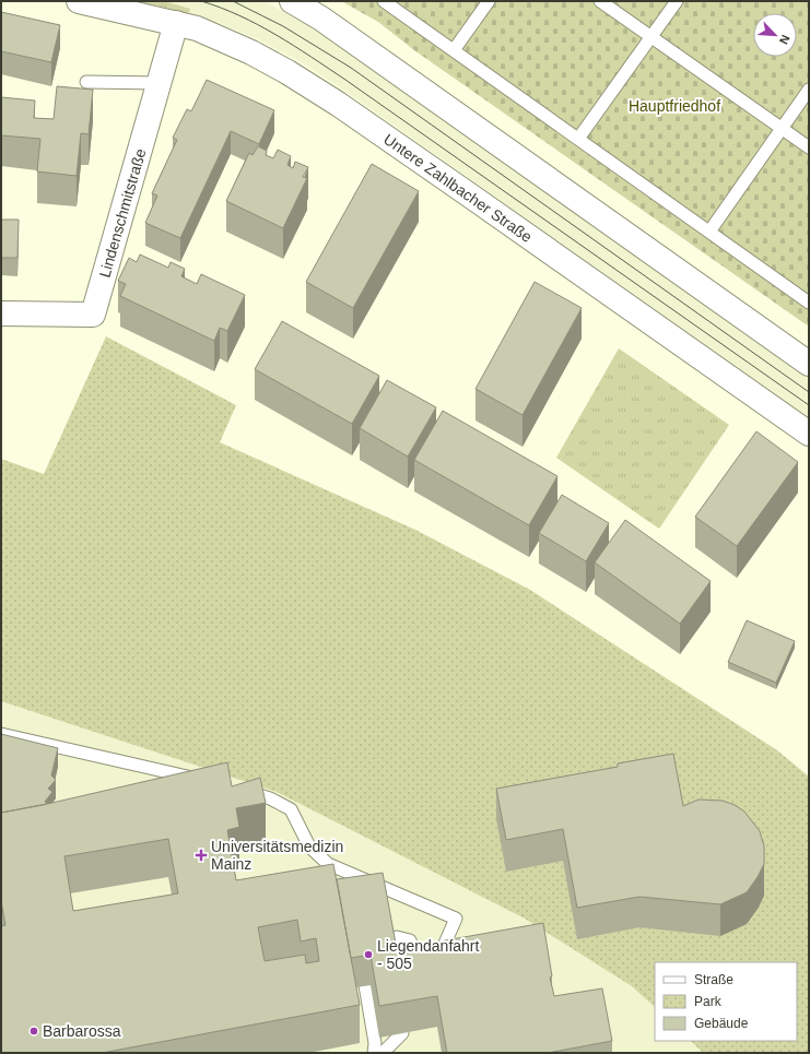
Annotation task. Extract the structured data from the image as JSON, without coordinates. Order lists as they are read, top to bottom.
{
  "streets": {
    "street": ["Untere Zahlbacher Straße", "Lindenschmitstraße"]
  },
  "crossings": [
    ["Untere Zahlbacher Straße", "Lindenschmitstraße"]
  ],
  "parks": ["Hauptfriedhof"],
  "places": {
    "health": ["Universitätsmedizin Mainz"],
    "other": ["Liegendanfahrt - 505", "Barbarossa"]
  },
  "legend": ["Straße", "Park", "Gebäude"],
  "north": "bottom right"
}
